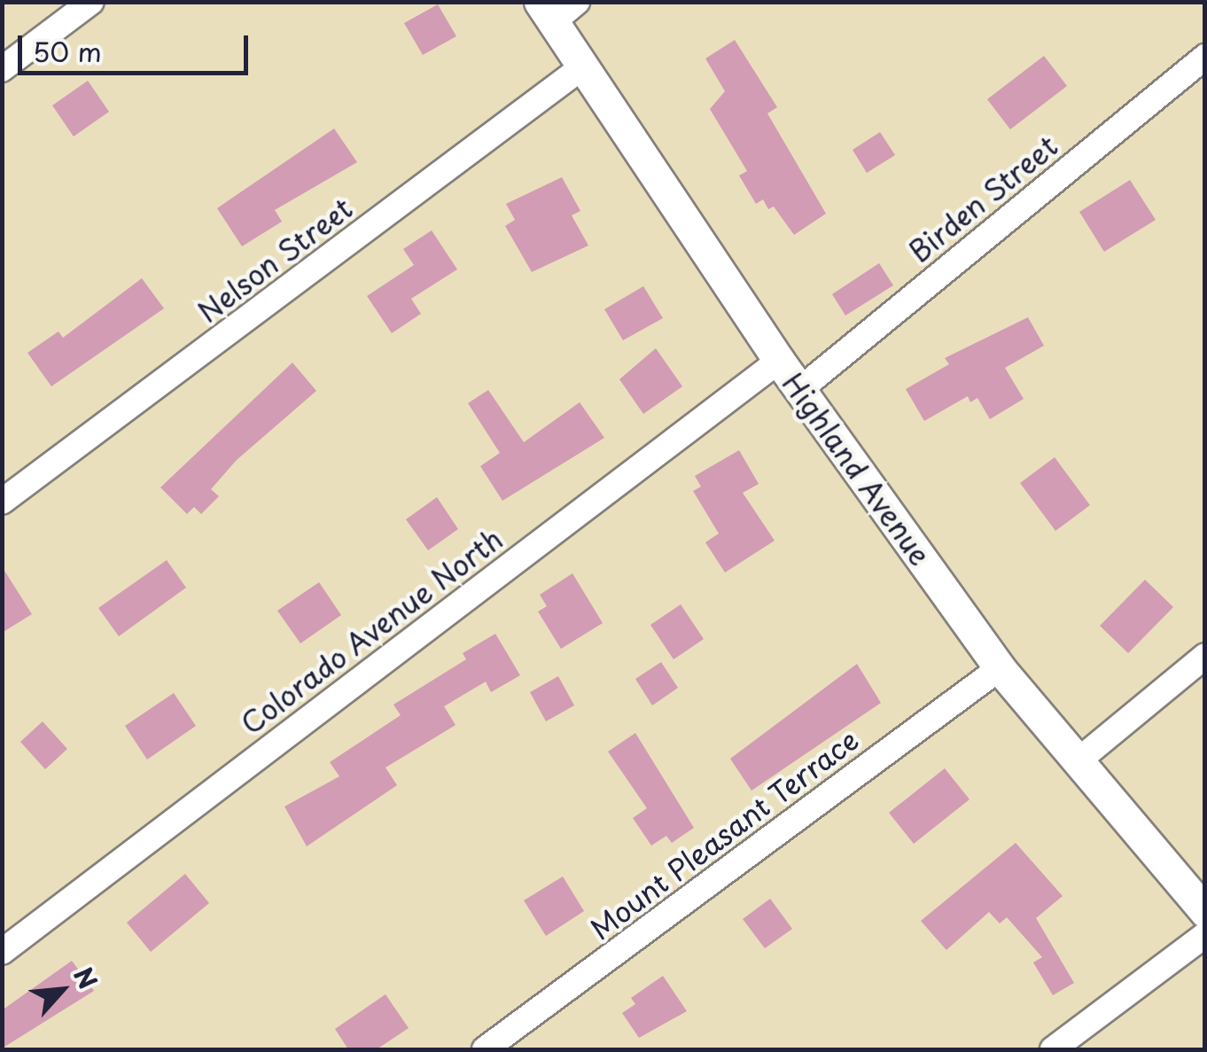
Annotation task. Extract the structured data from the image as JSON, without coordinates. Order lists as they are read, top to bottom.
{
  "streets": {
    "street": [
      "Birden Street",
      "Nelson Street",
      "Highland Avenue",
      "Colorado Avenue North",
      "Mount Pleasant Terrace"
    ]
  },
  "crossings": [
    ["Birden Street", "Highland Avenue"],
    ["Nelson Street", "Highland Avenue"],
    ["Highland Avenue", "Colorado Avenue North"],
    ["Highland Avenue", "Mount Pleasant Terrace"]
  ],
  "scale_bar": "50 m",
  "north": "top right"
}
